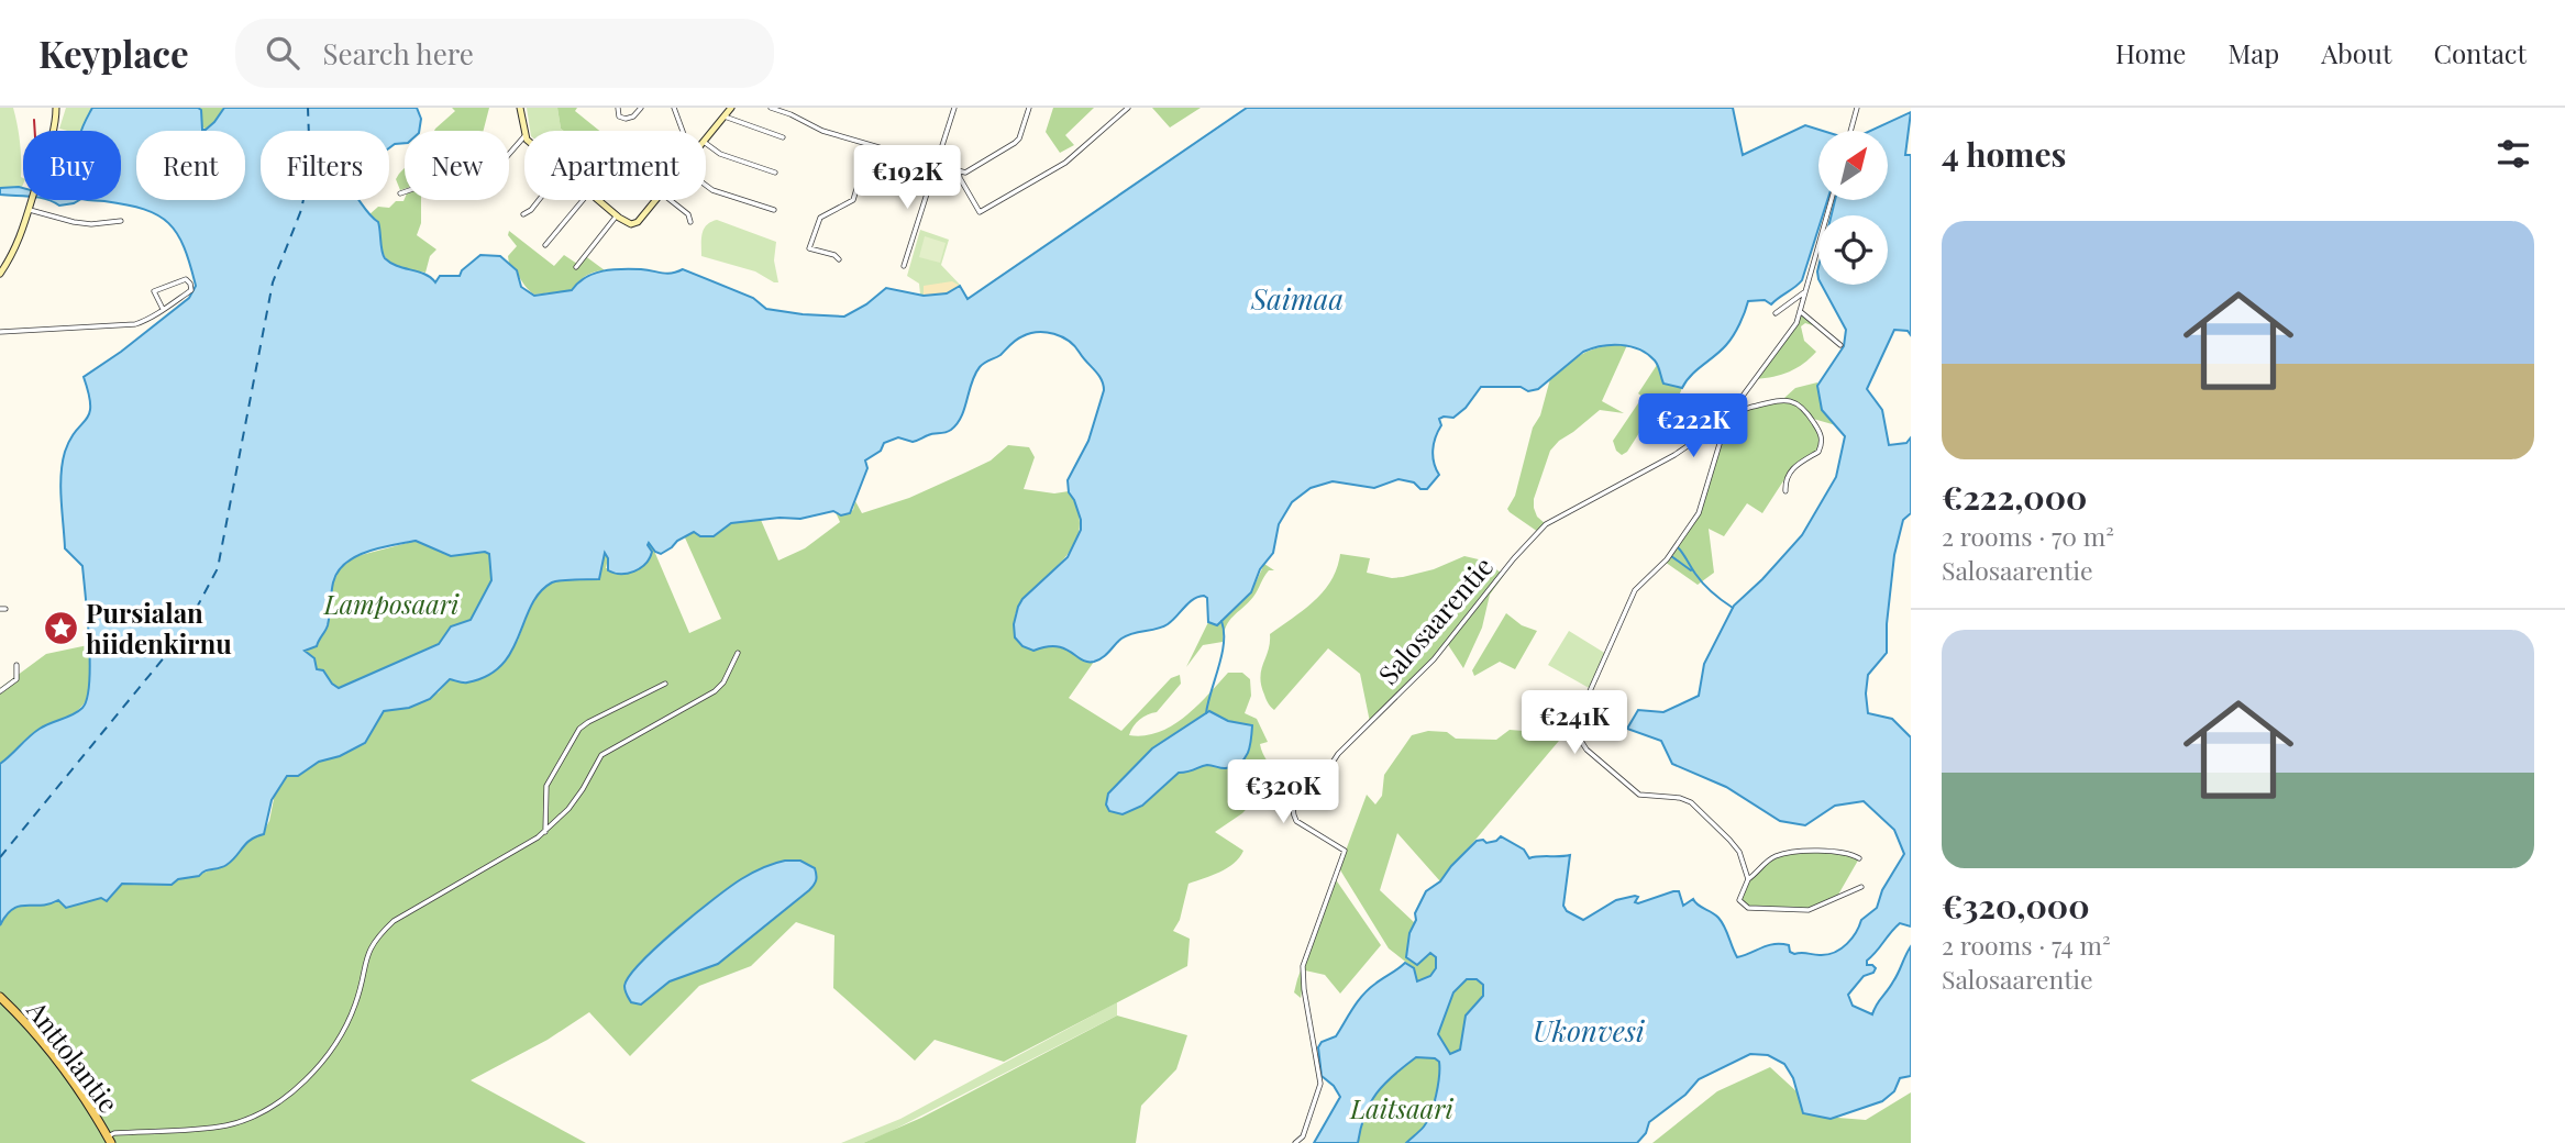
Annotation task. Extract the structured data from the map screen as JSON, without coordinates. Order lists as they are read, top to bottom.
{
  "streets": {
    "main road": ["Anttolantie"],
    "street": ["Salosaarentie"]
  },
  "water": ["Saimaa", "Ukonvesi"],
  "parks": ["Lamposaari", "Laitsaari"],
  "places": {
    "place": ["Pursialan hiidenkirnu"]
  },
  "north": "top right",
  "page": {
    "header": "Keyplace",
    "search": "Search here",
    "nav": [
      "Home",
      "Map",
      "About",
      "Contact"
    ],
    "heading": "4 homes",
    "chip": [
      "Buy",
      "Rent",
      "Filters",
      "New",
      "Apartment"
    ],
    "price": [
      "€192K",
      "€222K",
      "€241K",
      "€320K"
    ],
    "list": [
      {
        "name": "€222,000",
        "note": "2 rooms · 70 m² · Salosaarentie"
      },
      {
        "name": "€320,000",
        "note": "2 rooms · 74 m² · Salosaarentie"
      }
    ]
  }
}
